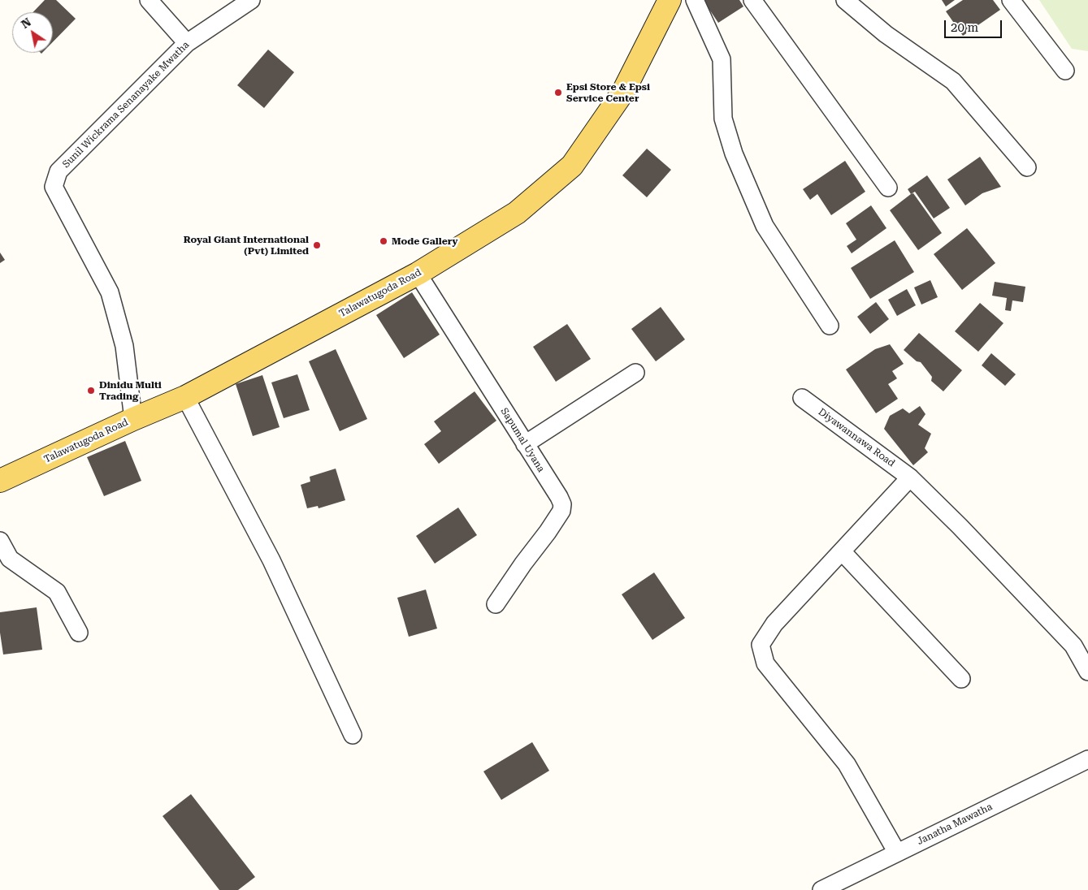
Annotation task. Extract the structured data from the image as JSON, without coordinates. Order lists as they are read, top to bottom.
{
  "streets": {
    "main road": ["Talawatugoda Road"],
    "street": [
      "Sunil Wickrama Senanayake Mwatha",
      "Diyawannawa Road",
      "Sapumal Uyana",
      "Janatha Mawatha"
    ]
  },
  "crossings": [
    ["Sunil Wickrama Senanayake Mwatha", "Talawatugoda Road"],
    ["Talawatugoda Road", "Sapumal Uyana"]
  ],
  "places": [
    "Epsi Store & Epsi Service Center",
    "Mode Gallery",
    "Royal Giant International (Pvt) Limited",
    "Dinidu Multi Trading"
  ],
  "scale_bar": "20 m",
  "north": "top left"
}
